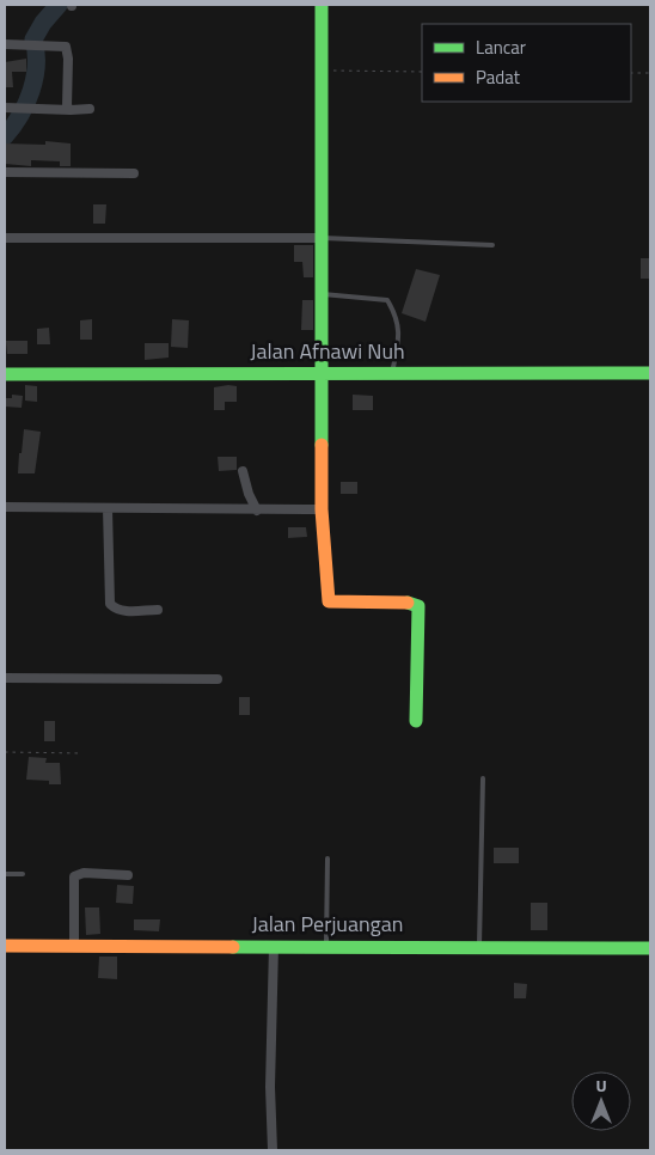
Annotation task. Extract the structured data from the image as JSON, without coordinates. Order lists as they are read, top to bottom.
{
  "streets": {
    "street": ["Jalan Afnawi Nuh", "Jalan Perjuangan"]
  },
  "legend": ["Lancar", "Padat"],
  "north": "top"
}
